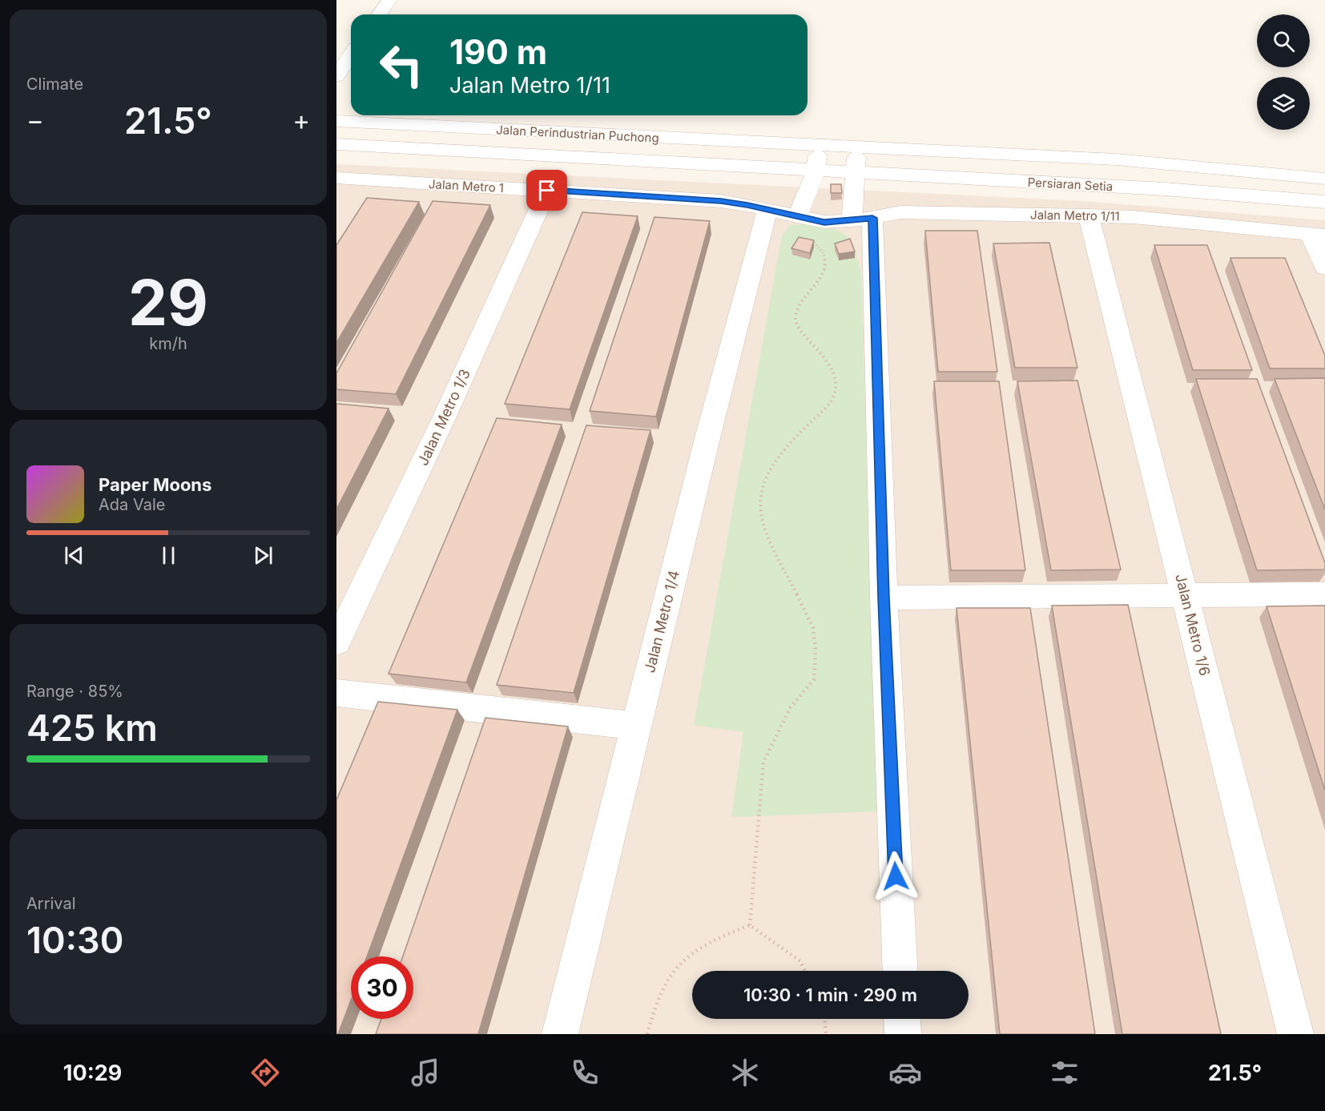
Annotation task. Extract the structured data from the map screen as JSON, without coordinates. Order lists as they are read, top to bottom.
{
  "streets": {
    "street": [
      "Jalan Perindustrian Puchong",
      "Persiaran Setia",
      "Jalan Metro 1",
      "Jalan Metro 1/11",
      "Jalan Metro 1/3",
      "Jalan Metro 1/4",
      "Jalan Metro 1/6"
    ]
  },
  "crossings": [
    ["Jalan Perindustrian Puchong", "Persiaran Setia"],
    ["Jalan Metro 1", "Jalan Metro 1/11"],
    ["Jalan Metro 1", "Jalan Metro 1/3"],
    ["Jalan Metro 1", "Jalan Metro 1/4"],
    ["Jalan Metro 1/11", "Jalan Metro 1/6"]
  ],
  "page": {
    "tile": [
      "Climate",
      ["29", "km/h"],
      ["Range · 85%", "425 km"],
      ["Arrival", "10:30"]
    ],
    "turn": ["190 m", "Jalan Metro 1/11"],
    "heat": ["−", "21.5°", "+"],
    "song": ["Paper Moons", "Ada Vale"],
    "limit": "30",
    "trip": "10:30 · 1 min · 290 m",
    "tabs": ["10:29", "21.5°"]
  }
}
